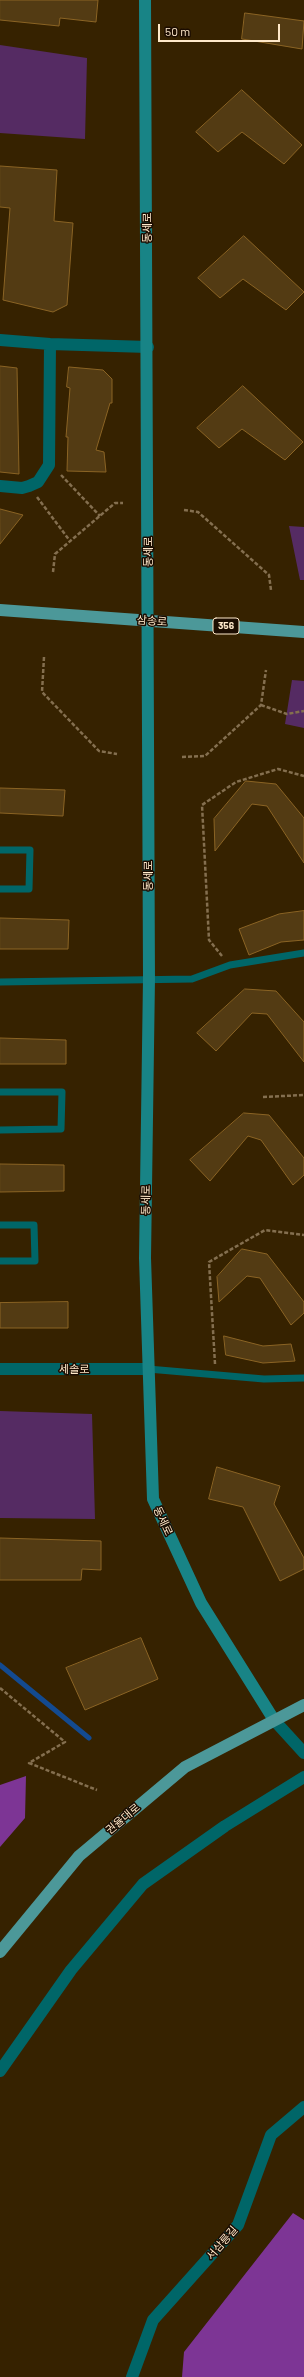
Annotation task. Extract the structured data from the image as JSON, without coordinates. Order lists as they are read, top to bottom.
{
  "streets": {
    "main road": [
      "동세로",
      "삼송로",
      "356",
      "권율대로"
    ],
    "street": ["세솔로", "서삼릉길"]
  },
  "crossings": [
    ["동세로", "삼송로"],
    ["동세로", "세솔로"],
    ["동세로", "권율대로"]
  ],
  "scale_bar": "50 m"
}
